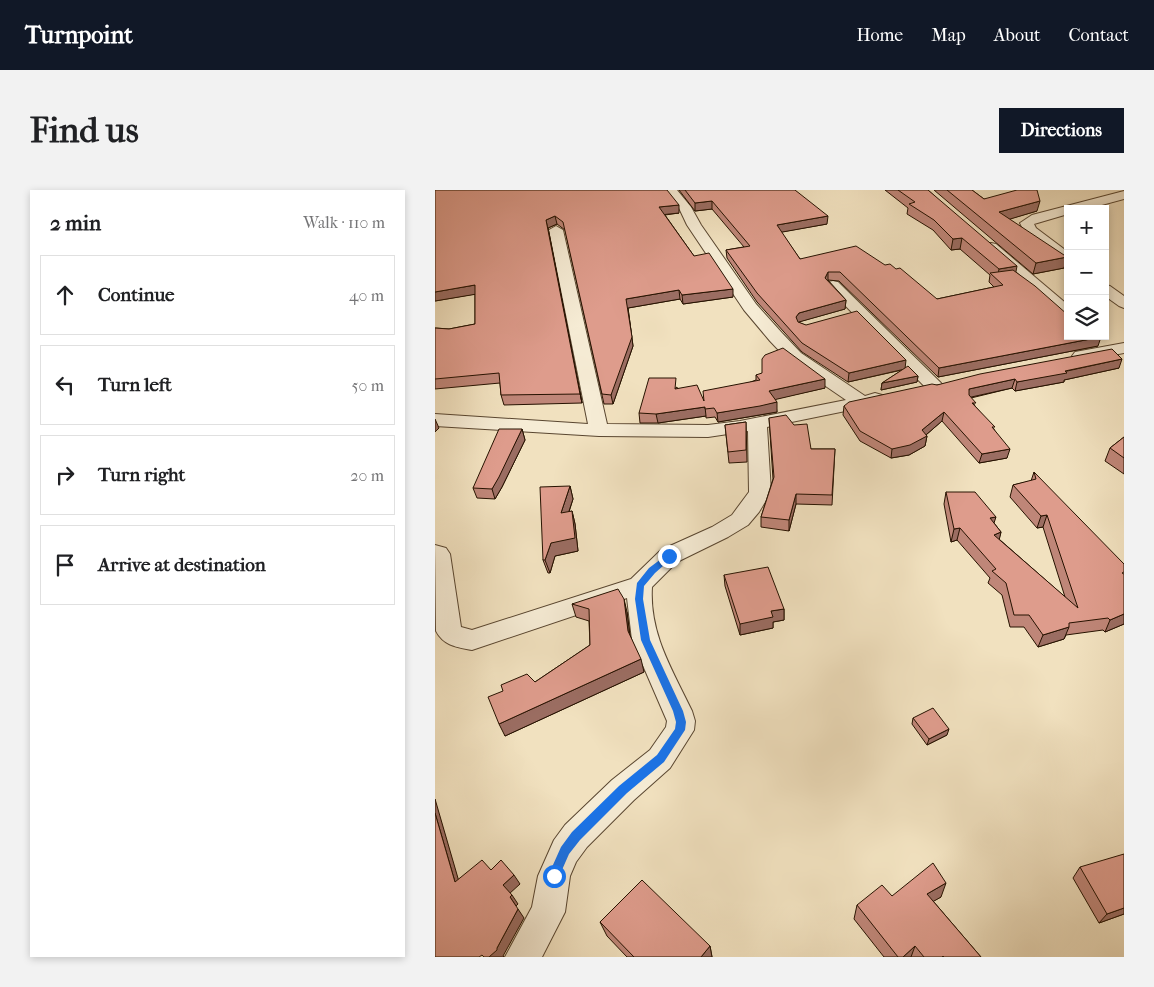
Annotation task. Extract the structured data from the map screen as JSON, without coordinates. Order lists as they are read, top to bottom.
{
  "page": {
    "header": "Turnpoint",
    "nav": [
      "Home",
      "Map",
      "About",
      "Contact"
    ],
    "buttons": "Directions",
    "title": "Find us",
    "heading": ["2 min", "Walk · 110 m"],
    "map_buttons": ["+", "−"],
    "list": [
      ["Continue", "40 m"],
      ["Turn left", "50 m"],
      ["Turn right", "20 m"],
      "Arrive at destination"
    ]
  }
}
